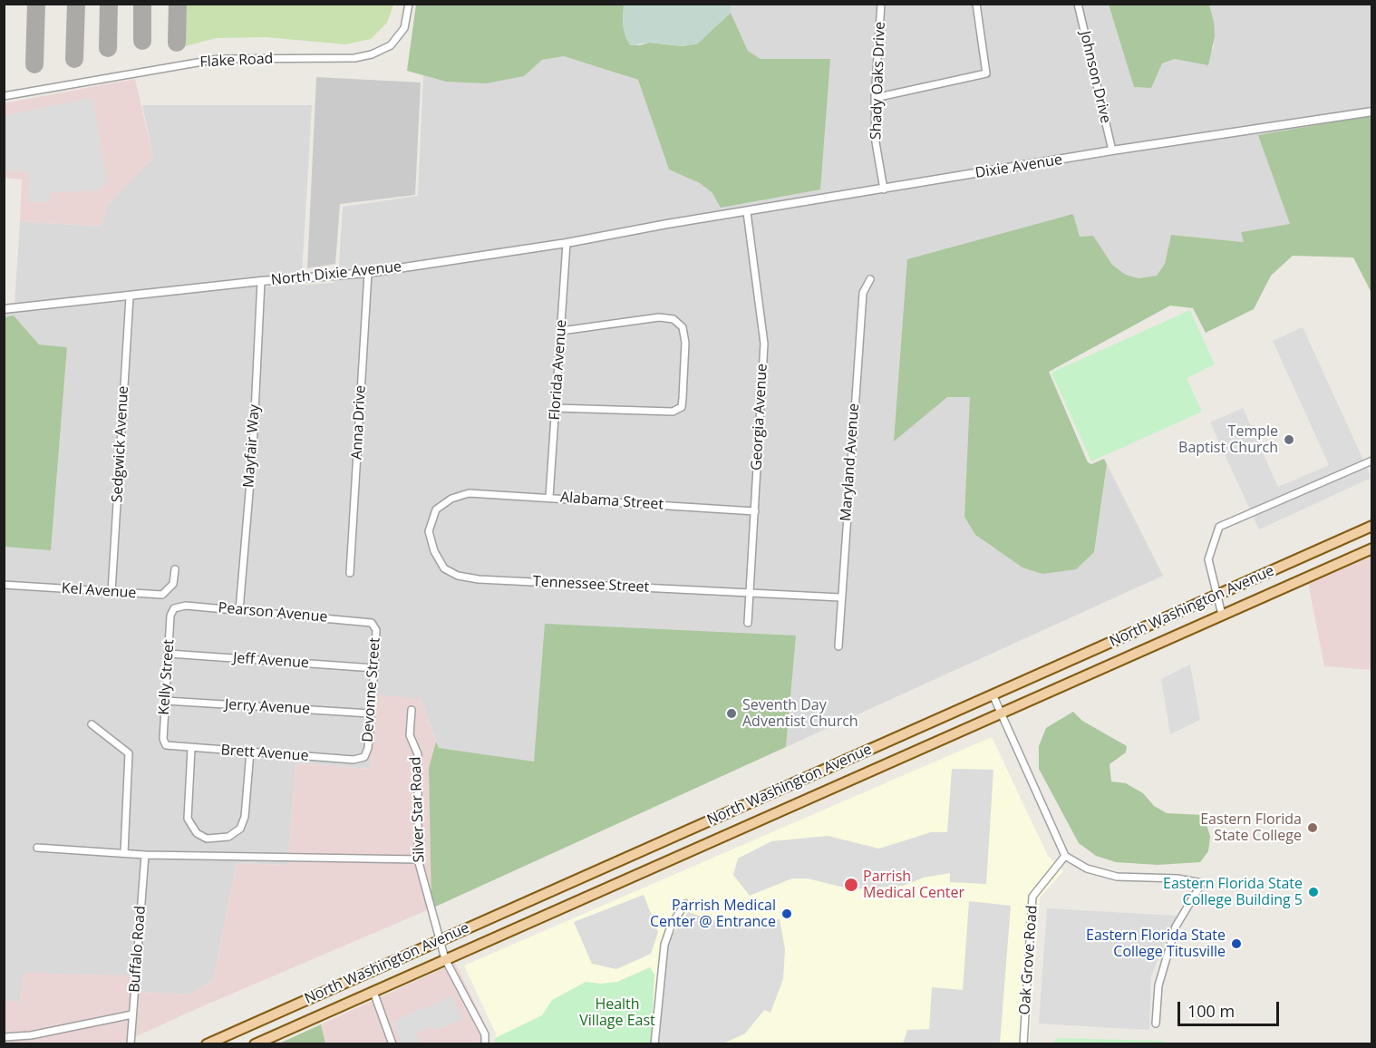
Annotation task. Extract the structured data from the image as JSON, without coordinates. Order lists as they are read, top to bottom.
{
  "streets": {
    "main road": ["North Washington Avenue"],
    "street": [
      "Flake Road",
      "Johnson Drive",
      "Shady Oaks Drive",
      "Dixie Avenue",
      "North Dixie Avenue",
      "Florida Avenue",
      "Georgia Avenue",
      "Anna Drive",
      "Sedgwick Avenue",
      "Mayfair Way",
      "Maryland Avenue",
      "Alabama Street",
      "Tennessee Street",
      "Kel Avenue",
      "Pearson Avenue",
      "Jeff Avenue",
      "Kelly Street",
      "Devonne Street",
      "Jerry Avenue",
      "Brett Avenue",
      "Silver Star Road",
      "Buffalo Road",
      "Oak Grove Road"
    ]
  },
  "crossings": [
    ["Johnson Drive", "Dixie Avenue"],
    ["Shady Oaks Drive", "Dixie Avenue"],
    ["Dixie Avenue", "North Dixie Avenue"],
    ["Dixie Avenue", "Georgia Avenue"],
    ["North Dixie Avenue", "Florida Avenue"],
    ["North Dixie Avenue", "Anna Drive"],
    ["North Dixie Avenue", "Sedgwick Avenue"],
    ["North Dixie Avenue", "Mayfair Way"],
    ["Florida Avenue", "Alabama Street"],
    ["Georgia Avenue", "Alabama Street"],
    ["Georgia Avenue", "Tennessee Street"],
    ["Sedgwick Avenue", "Kel Avenue"],
    ["Mayfair Way", "Pearson Avenue"],
    ["Maryland Avenue", "Tennessee Street"],
    ["Alabama Street", "Tennessee Street"],
    ["North Washington Avenue", "Silver Star Road"],
    ["Pearson Avenue", "Kelly Street"],
    ["Pearson Avenue", "Devonne Street"],
    ["Jeff Avenue", "Kelly Street"],
    ["Jeff Avenue", "Devonne Street"],
    ["Kelly Street", "Jerry Avenue"],
    ["Kelly Street", "Brett Avenue"],
    ["Devonne Street", "Jerry Avenue"],
    ["Devonne Street", "Brett Avenue"]
  ],
  "parks": ["Health Village East"],
  "places": [
    "Temple Baptist Church",
    "Seventh Day Adventist Church",
    "Eastern Florida State College",
    "Parrish Medical Center",
    "Eastern Florida State College Building 5",
    "Parrish Medical Center @ Entrance",
    "Eastern Florida State College Titusville"
  ],
  "scale_bar": "100 m"
}
